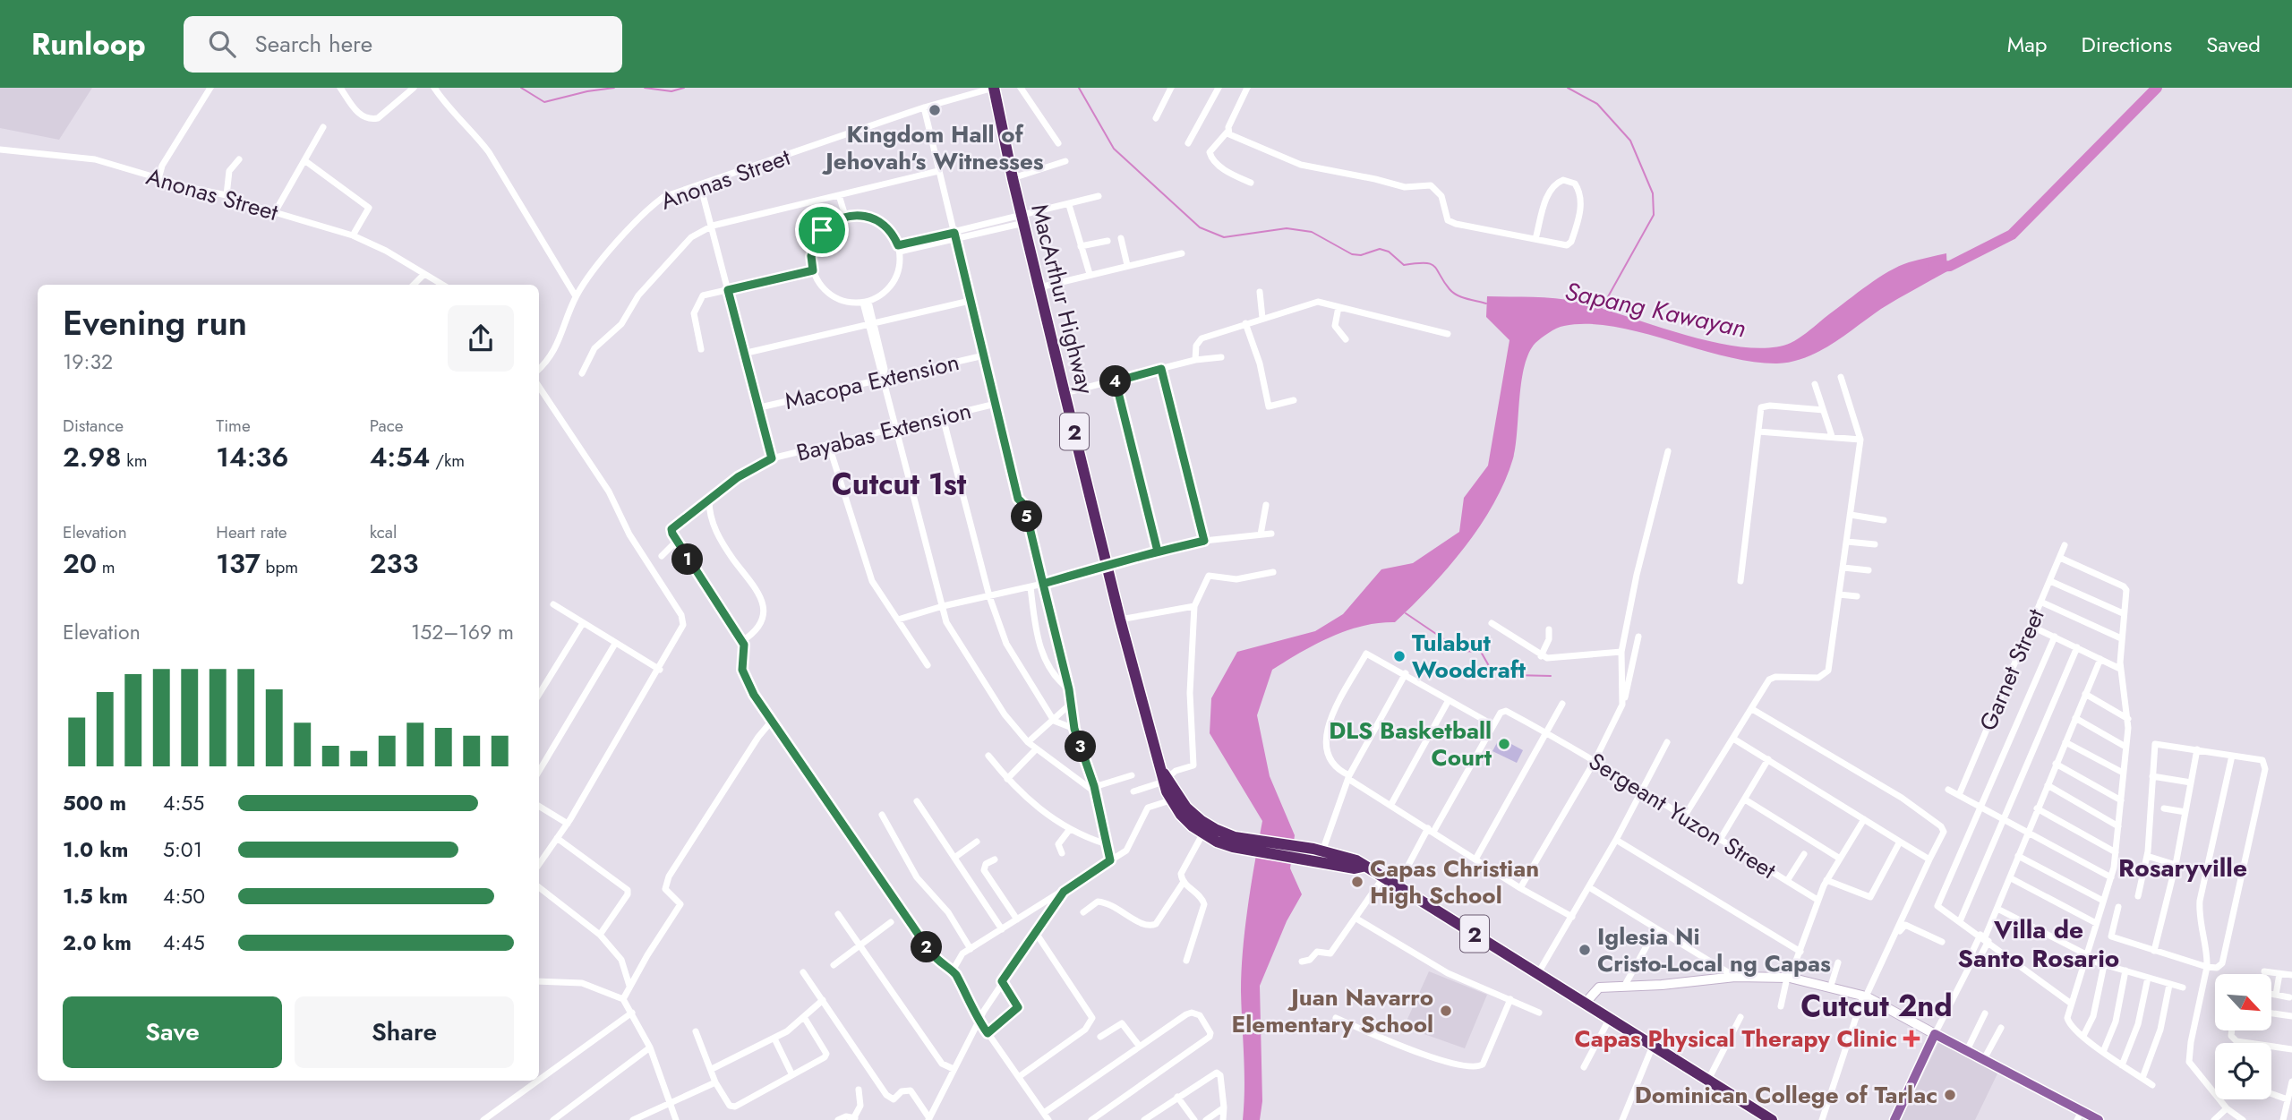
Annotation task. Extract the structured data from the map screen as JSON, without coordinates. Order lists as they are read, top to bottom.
{
  "streets": {
    "highway": ["MacArthur Highway", "2"],
    "street": [
      "Anonas Street",
      "Macopa Extension",
      "Bayabas Extension",
      "Garnet Street",
      "Sergeant Yuzon Street"
    ]
  },
  "crossings": [
    ["Anonas Street", "MacArthur Highway"]
  ],
  "districts": [
    "Cutcut 1st",
    "Rosaryville",
    "Villa de Santo Rosario",
    "Cutcut 2nd"
  ],
  "water": ["Sapang Kawayan"],
  "places": {
    "other": [
      "Kingdom Hall of Jehovah's Witnesses",
      "Tulabut Woodcraft",
      "DLS Basketball Court",
      "Capas Christian High School",
      "Iglesia Ni Cristo-Local ng Capas",
      "Juan Navarro Elementary School",
      "Dominican College of Tarlac"
    ],
    "health": ["Capas Physical Therapy Clinic"]
  },
  "north": "bottom right",
  "page": {
    "header": "Runloop",
    "search": "Search here",
    "nav": ["Map", "Directions", "Saved"],
    "heading": ["Evening run", "19:32"],
    "pins": [
      "4",
      "5",
      "1",
      "3",
      "2"
    ],
    "stats": [
      ["Distance", "2.98 km"],
      ["Time", "14:36"],
      ["Pace", "4:54 /km"],
      ["Elevation", "20 m"],
      ["Heart rate", "137 bpm"],
      ["kcal", "233"]
    ],
    "chart": ["Elevation", "152–169 m"],
    "list": [
      {
        "name": "500 m",
        "note": "4:55"
      },
      {
        "name": "1.0 km",
        "note": "5:01"
      },
      {
        "name": "1.5 km",
        "note": "4:50"
      },
      {
        "name": "2.0 km",
        "note": "4:45"
      }
    ],
    "buttons": ["Save", "Share"]
  }
}
